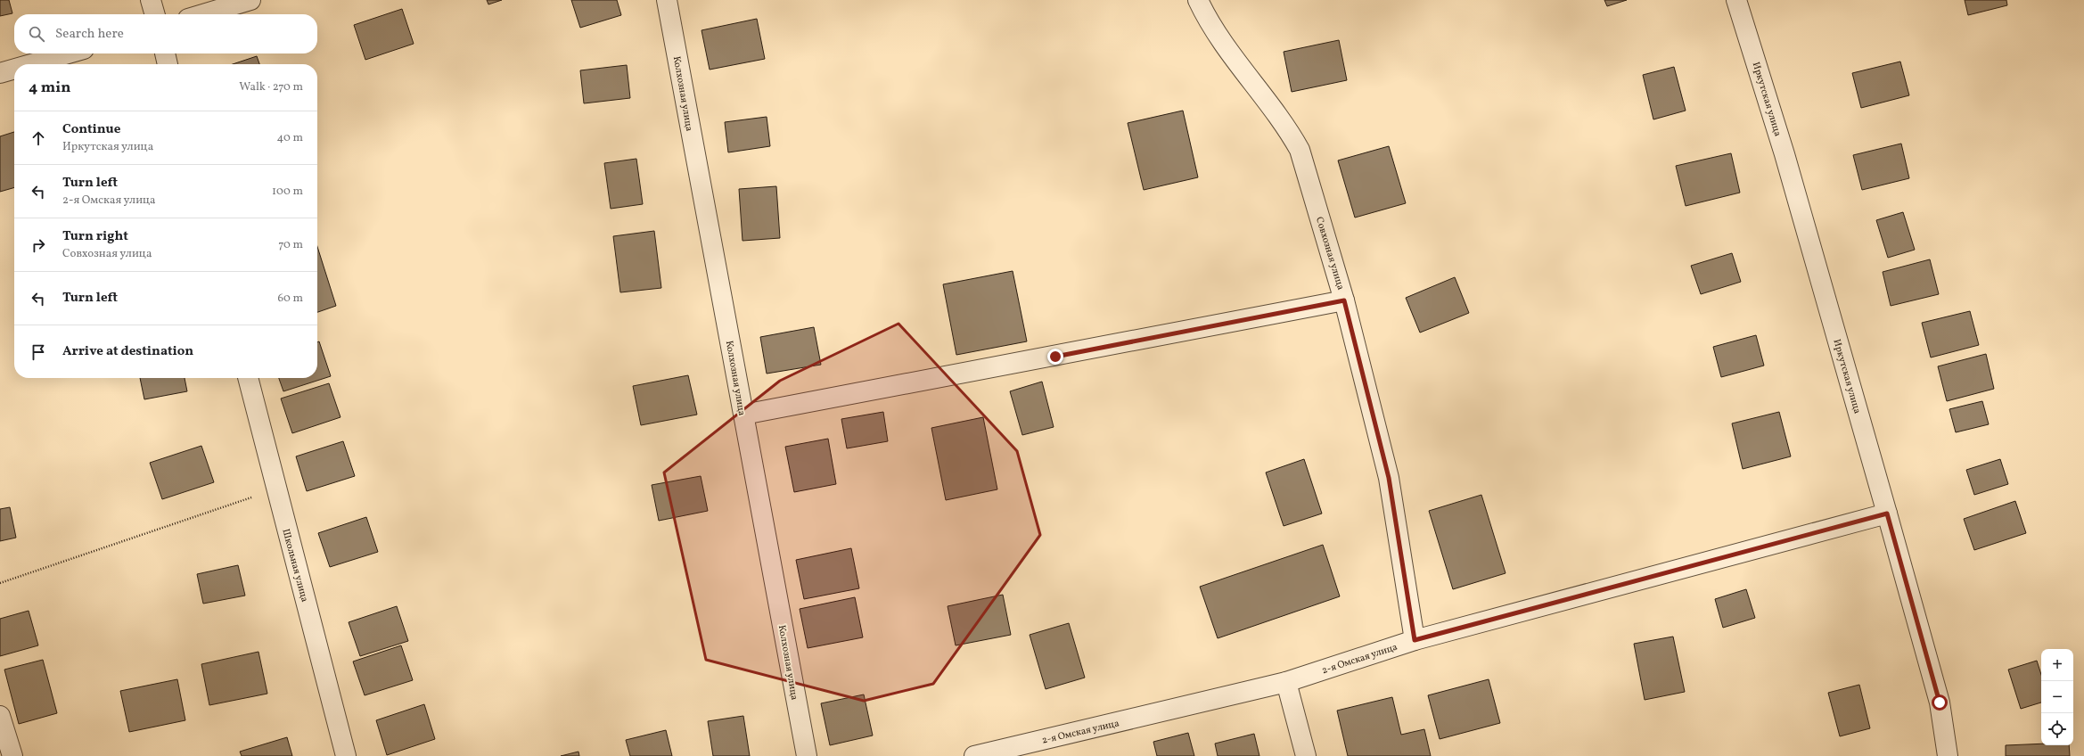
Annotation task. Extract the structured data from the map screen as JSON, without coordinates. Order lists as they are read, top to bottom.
{
  "streets": {
    "street": [
      "Колхозная улица",
      "Иркутская улица",
      "Совхозная улица",
      "Школьная улица",
      "2-я Омская улица"
    ]
  },
  "crossings": [
    ["Иркутская улица", "2-я Омская улица"],
    ["Совхозная улица", "2-я Омская улица"]
  ],
  "page": {
    "search": "Search here",
    "heading": ["4 min", "Walk · 270 m"],
    "list": [
      ["Continue", "Иркутская улица", "40 m"],
      ["Turn left", "2-я Омская улица", "100 m"],
      ["Turn right", "Совхозная улица", "70 m"],
      ["Turn left", "60 m"],
      "Arrive at destination"
    ],
    "map_buttons": ["+", "−"]
  }
}
